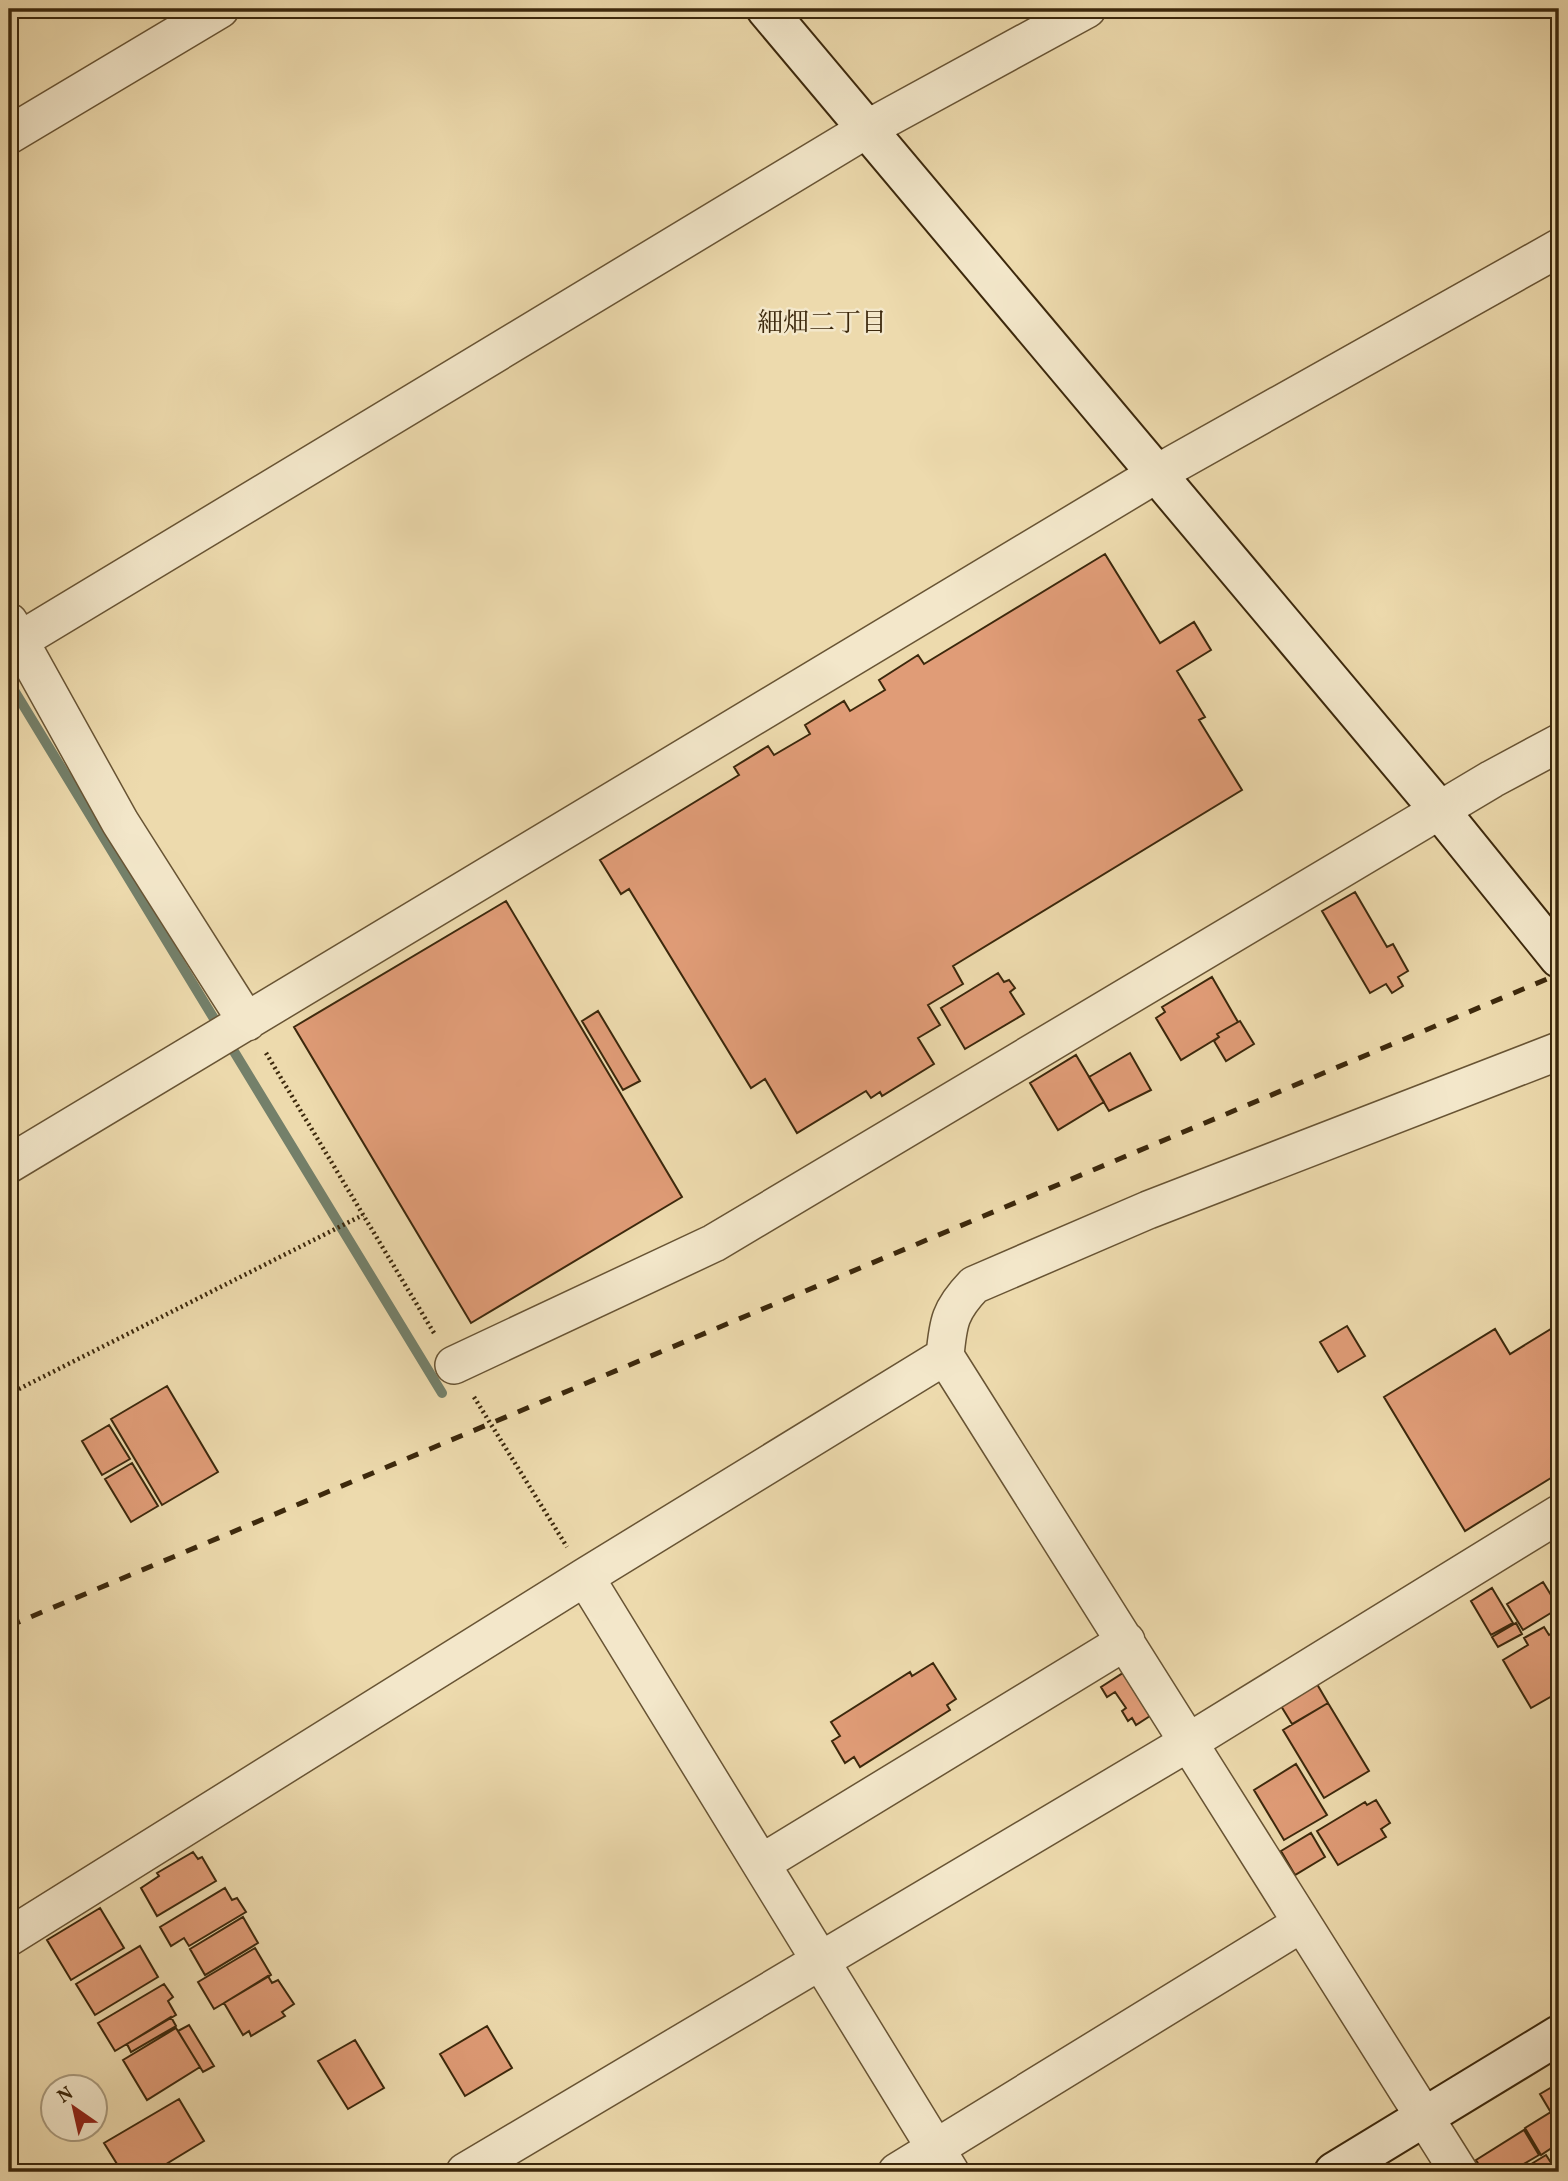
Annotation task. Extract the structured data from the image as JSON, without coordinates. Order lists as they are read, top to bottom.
{
  "districts": ["細畑二丁目"],
  "north": "top left"
}
